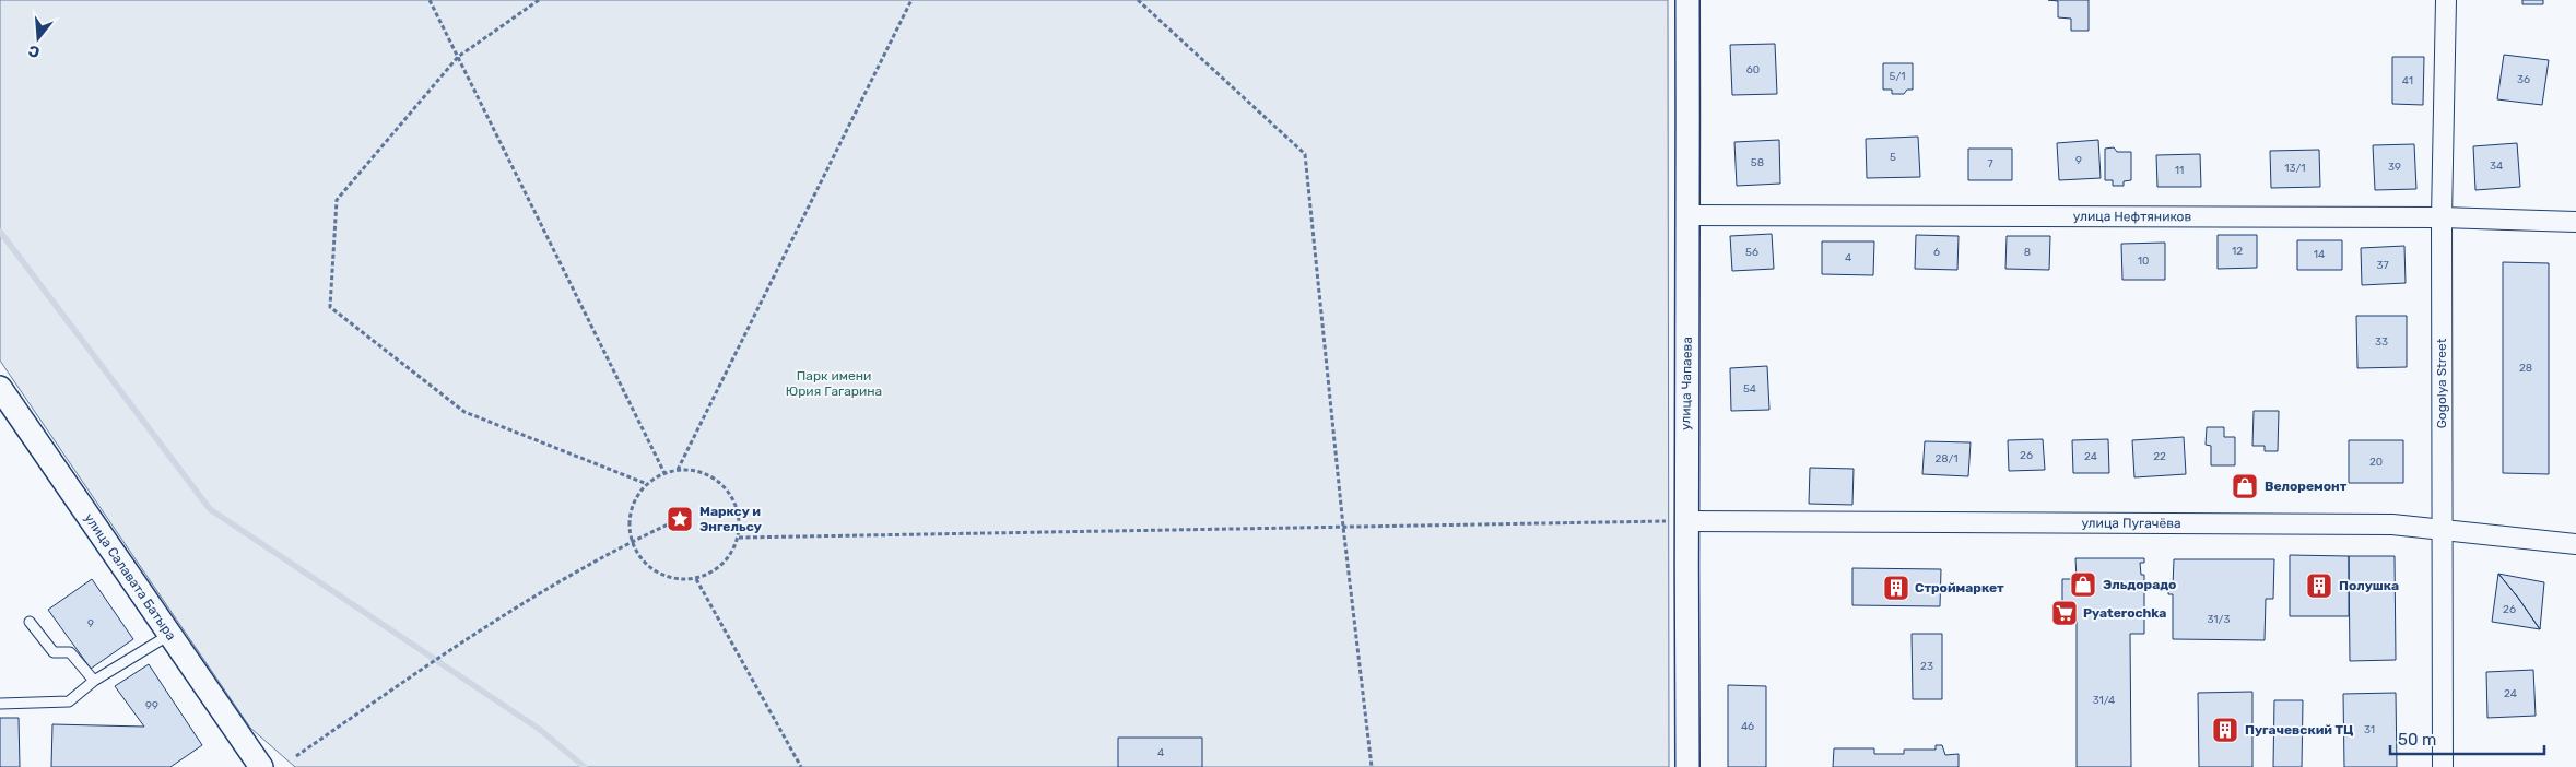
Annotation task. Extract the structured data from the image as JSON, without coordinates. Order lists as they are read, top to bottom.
{
  "streets": {
    "street": [
      "улица Нефтяников",
      "улица Чапаева",
      "Gogolya Street",
      "улица Пугачёва",
      "улица Салавата Батыра"
    ]
  },
  "crossings": [
    ["улица Нефтяников", "улица Чапаева"],
    ["улица Нефтяников", "Gogolya Street"],
    ["улица Чапаева", "улица Пугачёва"],
    ["Gogolya Street", "улица Пугачёва"]
  ],
  "parks": ["Парк имени Юрия Гагарина"],
  "places": {
    "shop": ["Велоремонт", "Эльдорадо"],
    "place": ["Марксу и Энгельсу"],
    "building": ["Полушка", "Строймаркет", "Пугачевский ТЦ"],
    "supermarket": ["Pyaterochka"]
  },
  "house_numbers": [
    "60",
    "5/1",
    "36",
    "41",
    "5",
    "9",
    "58",
    "7",
    "34",
    "39",
    "13/1",
    "11",
    "12",
    "56",
    "6",
    "8",
    "14",
    "4",
    "10",
    "37",
    "33",
    "28",
    "54",
    "26",
    "24",
    "22",
    "28/1",
    "20",
    "26",
    "31/3",
    "9",
    "23",
    "24",
    "31/4",
    "99",
    "46",
    "31",
    "4"
  ],
  "scale_bar": "50 m",
  "north": "bottom"
}
